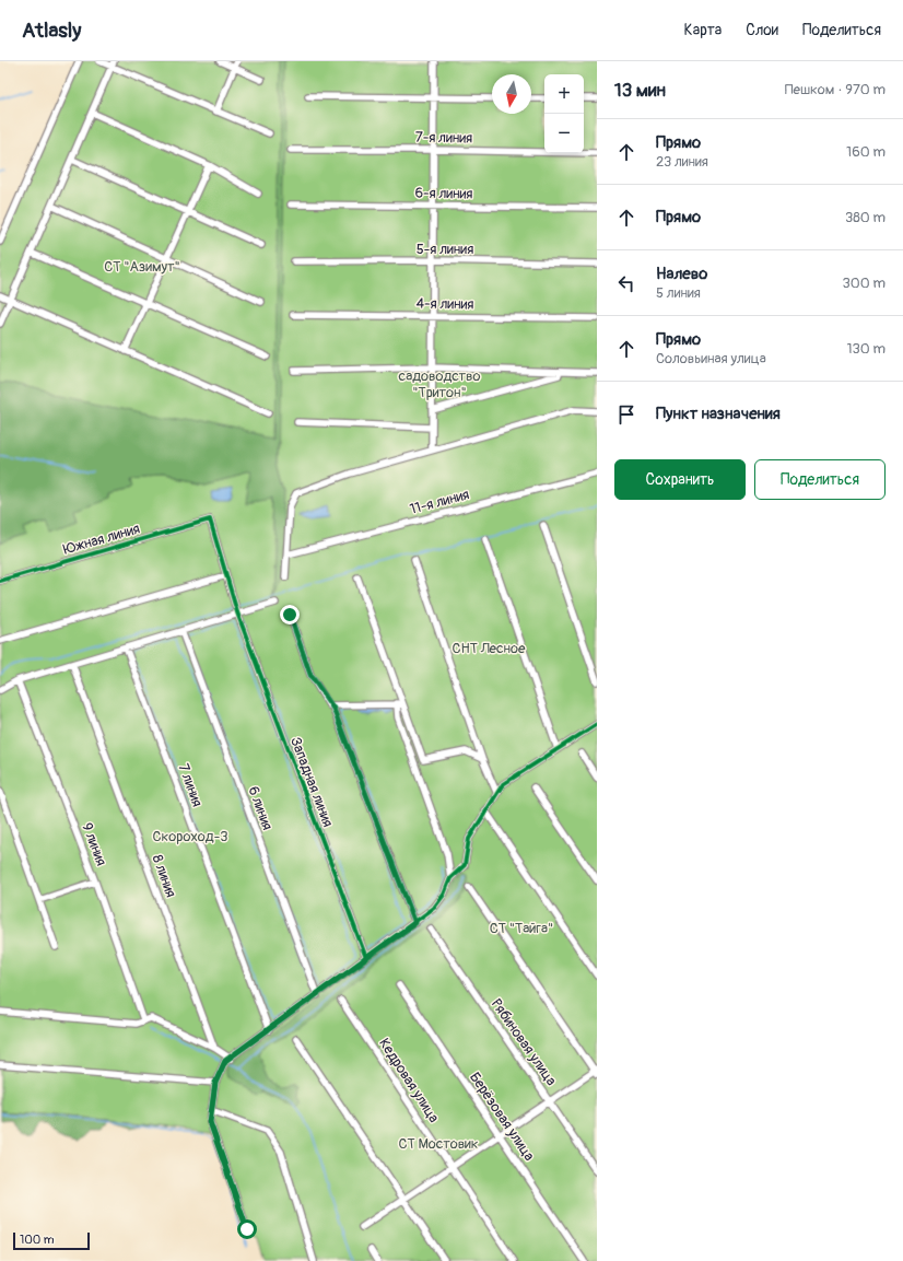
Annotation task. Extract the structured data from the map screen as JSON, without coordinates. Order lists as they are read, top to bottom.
{
  "streets": {
    "street": [
      "7-я линия",
      "6-я линия",
      "5-я линия",
      "4-я линия",
      "11-я линия",
      "Южная линия",
      "Западная линия",
      "7 линия",
      "6 линия",
      "9 линия",
      "8 линия",
      "Рябиновая улица",
      "Кедровая улица",
      "Берёзовая улица"
    ]
  },
  "crossings": [
    ["Южная линия", "Западная линия"]
  ],
  "parks": [
    "СТ \"Азимут\"",
    "садоводство \"Тритон\"",
    "СНТ Лесное",
    "Скороход-3",
    "СТ \"Тайга\"",
    "СТ Мостовик"
  ],
  "scale_bar": "100 m",
  "north": "bottom",
  "page": {
    "header": "Atlasly",
    "nav": ["Карта", "Слои", "Поделиться"],
    "heading": ["13 мин", "Пешком · 970 m"],
    "map_buttons": ["+", "−"],
    "list": [
      ["Прямо", "23 линия", "160 m"],
      ["Прямо", "380 m"],
      ["Налево", "5 линия", "300 m"],
      ["Прямо", "Соловьиная улица", "130 m"],
      "Пункт назначения"
    ],
    "buttons": ["Сохранить", "Поделиться"],
    "scale": "100 m"
  }
}
